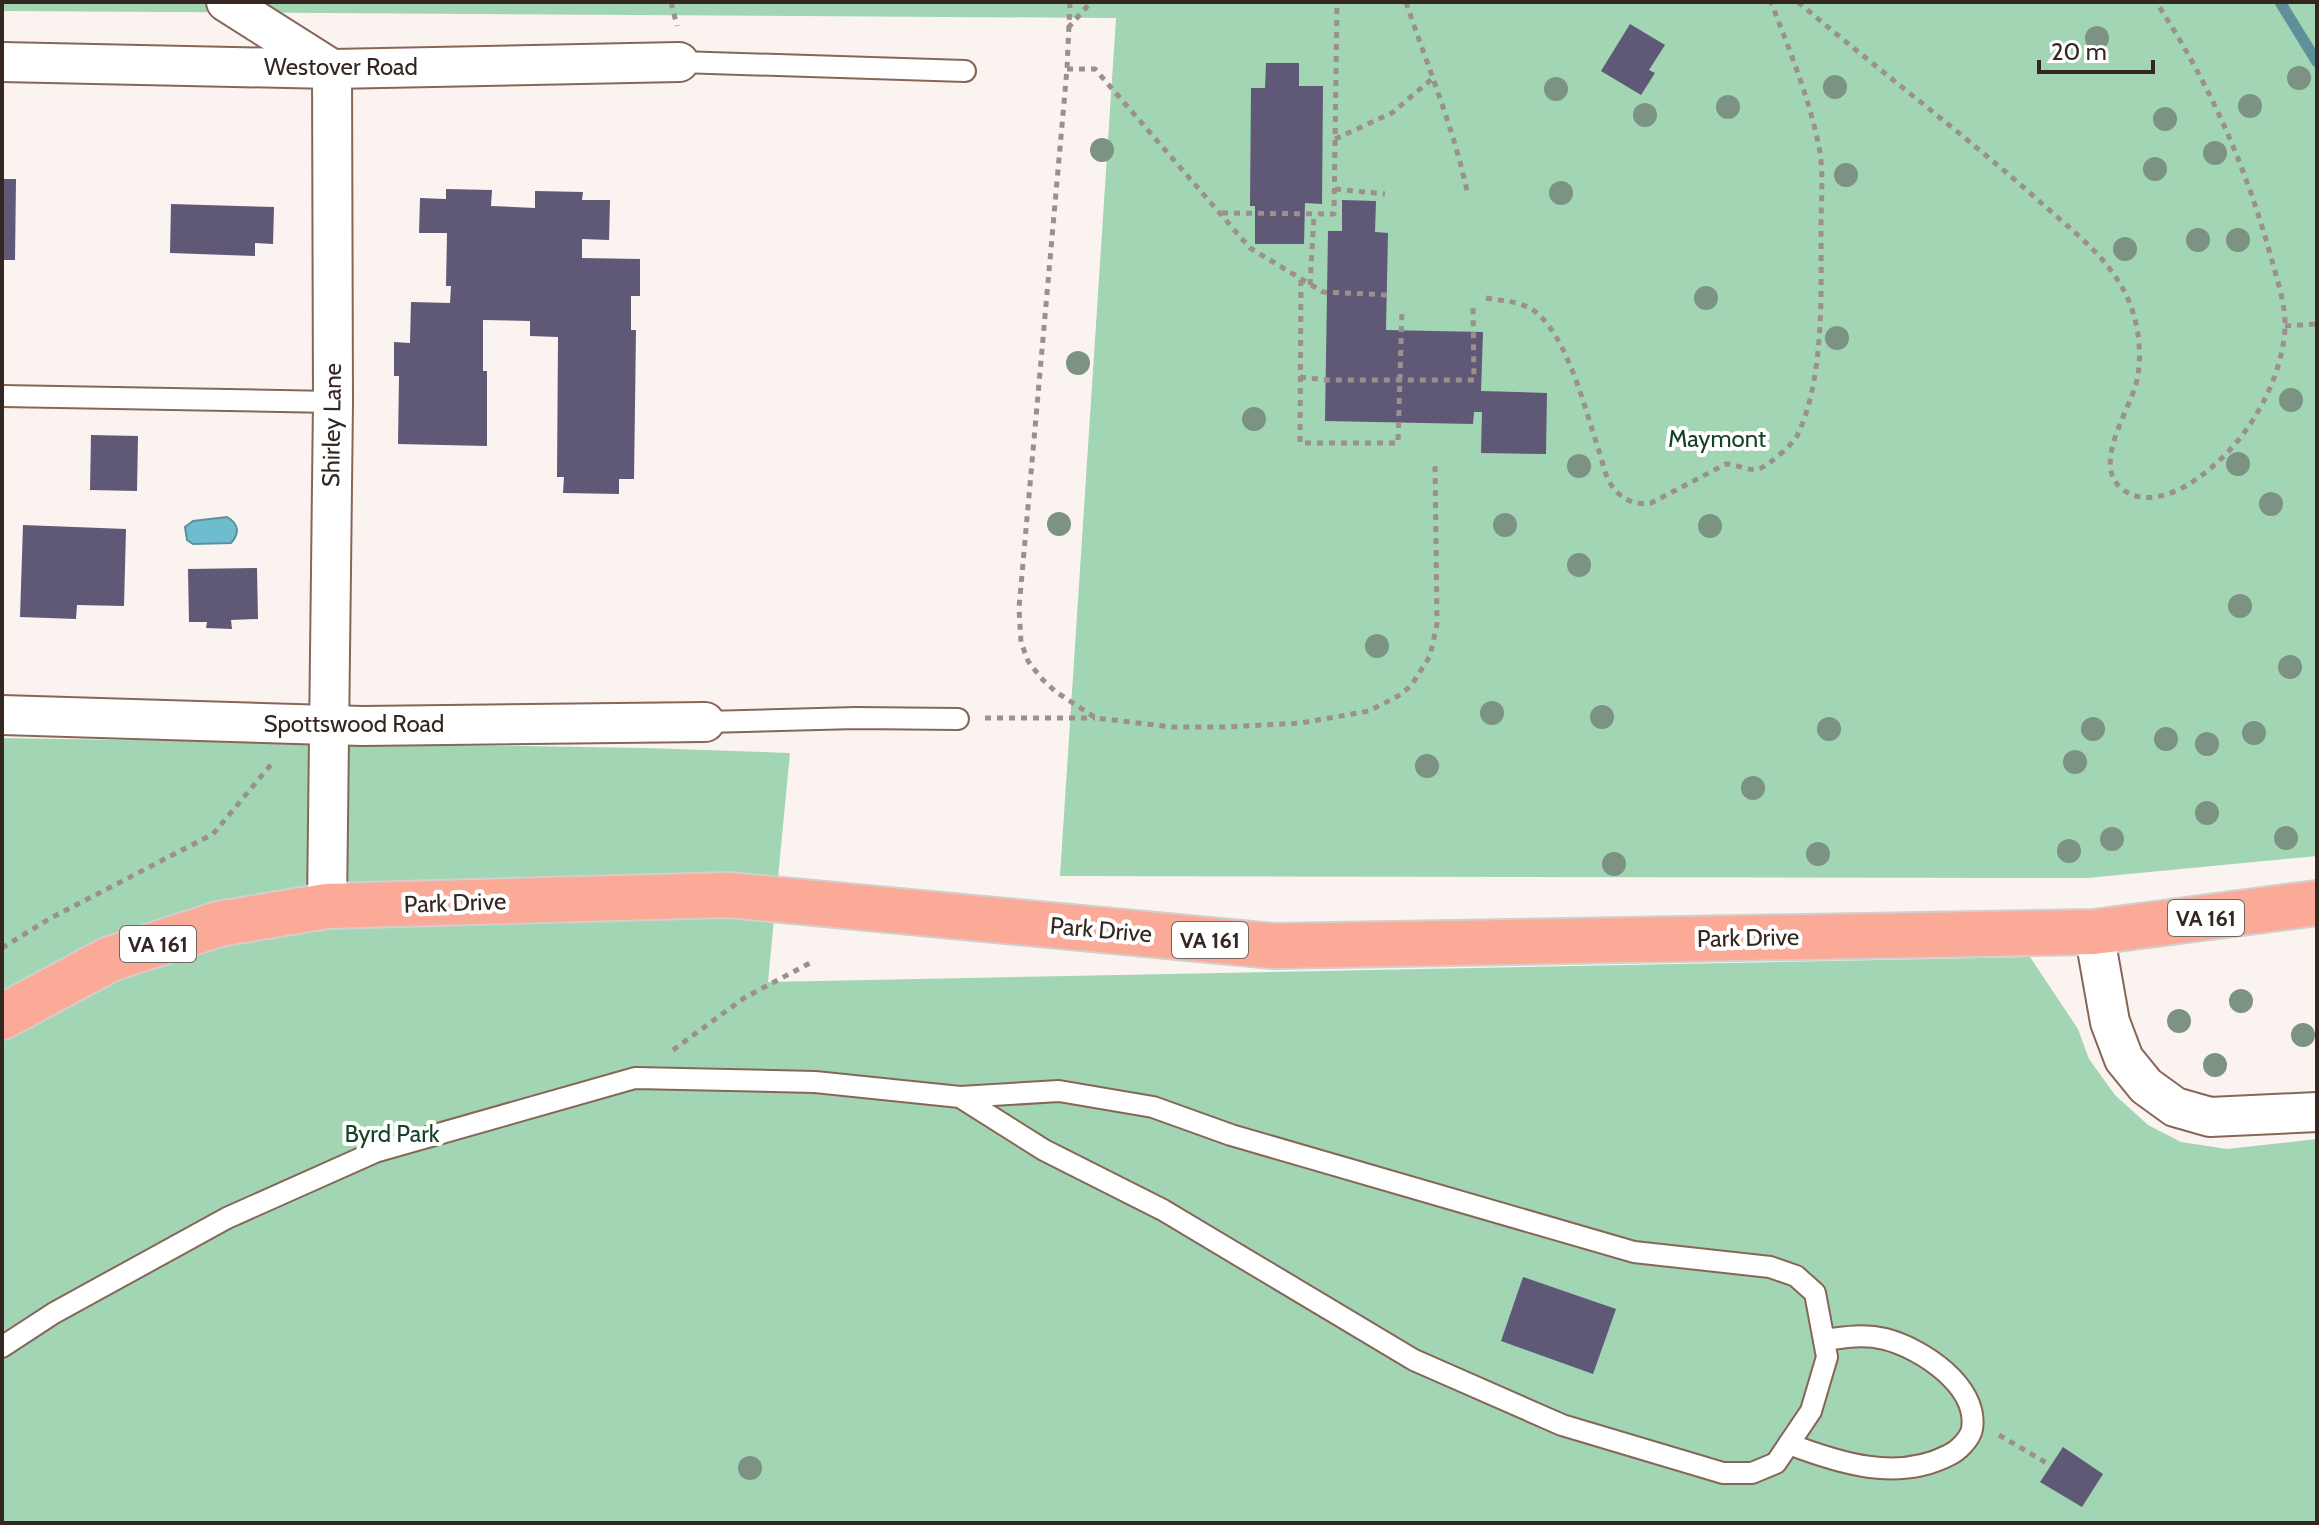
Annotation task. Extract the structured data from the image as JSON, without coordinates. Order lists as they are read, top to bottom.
{
  "streets": {
    "main road": ["Park Drive", "VA 161"],
    "street": ["Westover Road", "Shirley Lane", "Spottswood Road"]
  },
  "crossings": [
    ["Westover Road", "Shirley Lane"],
    ["Shirley Lane", "Spottswood Road"],
    ["Shirley Lane", "Park Drive"]
  ],
  "parks": ["Maymont", "Byrd Park"],
  "scale_bar": "20 m"
}
